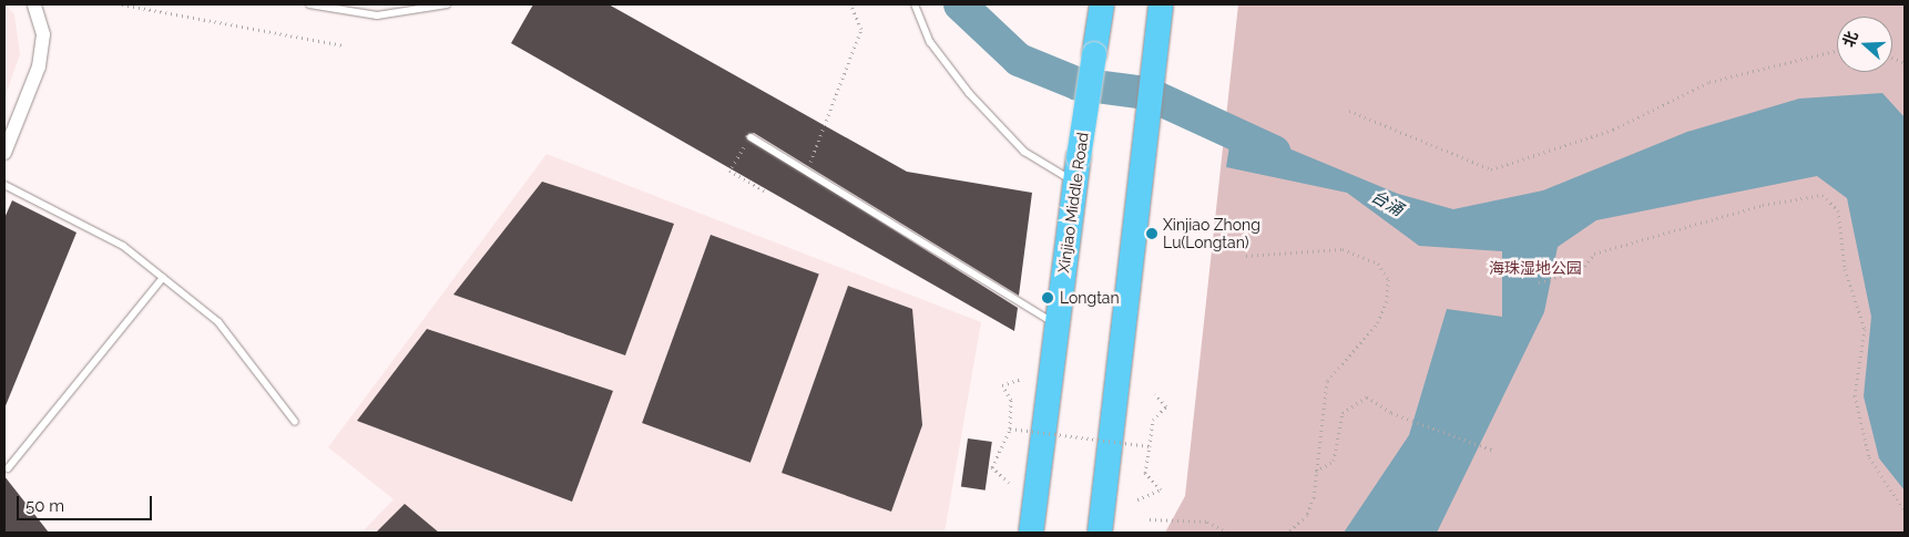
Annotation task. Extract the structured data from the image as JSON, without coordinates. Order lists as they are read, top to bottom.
{
  "streets": {
    "highway": ["Xinjiao Middle Road"]
  },
  "water": ["台涌"],
  "parks": ["海珠湿地公园"],
  "places": ["Xinjiao Zhong Lu(Longtan)", "Longtan"],
  "scale_bar": "50 m",
  "north": "left"
}
